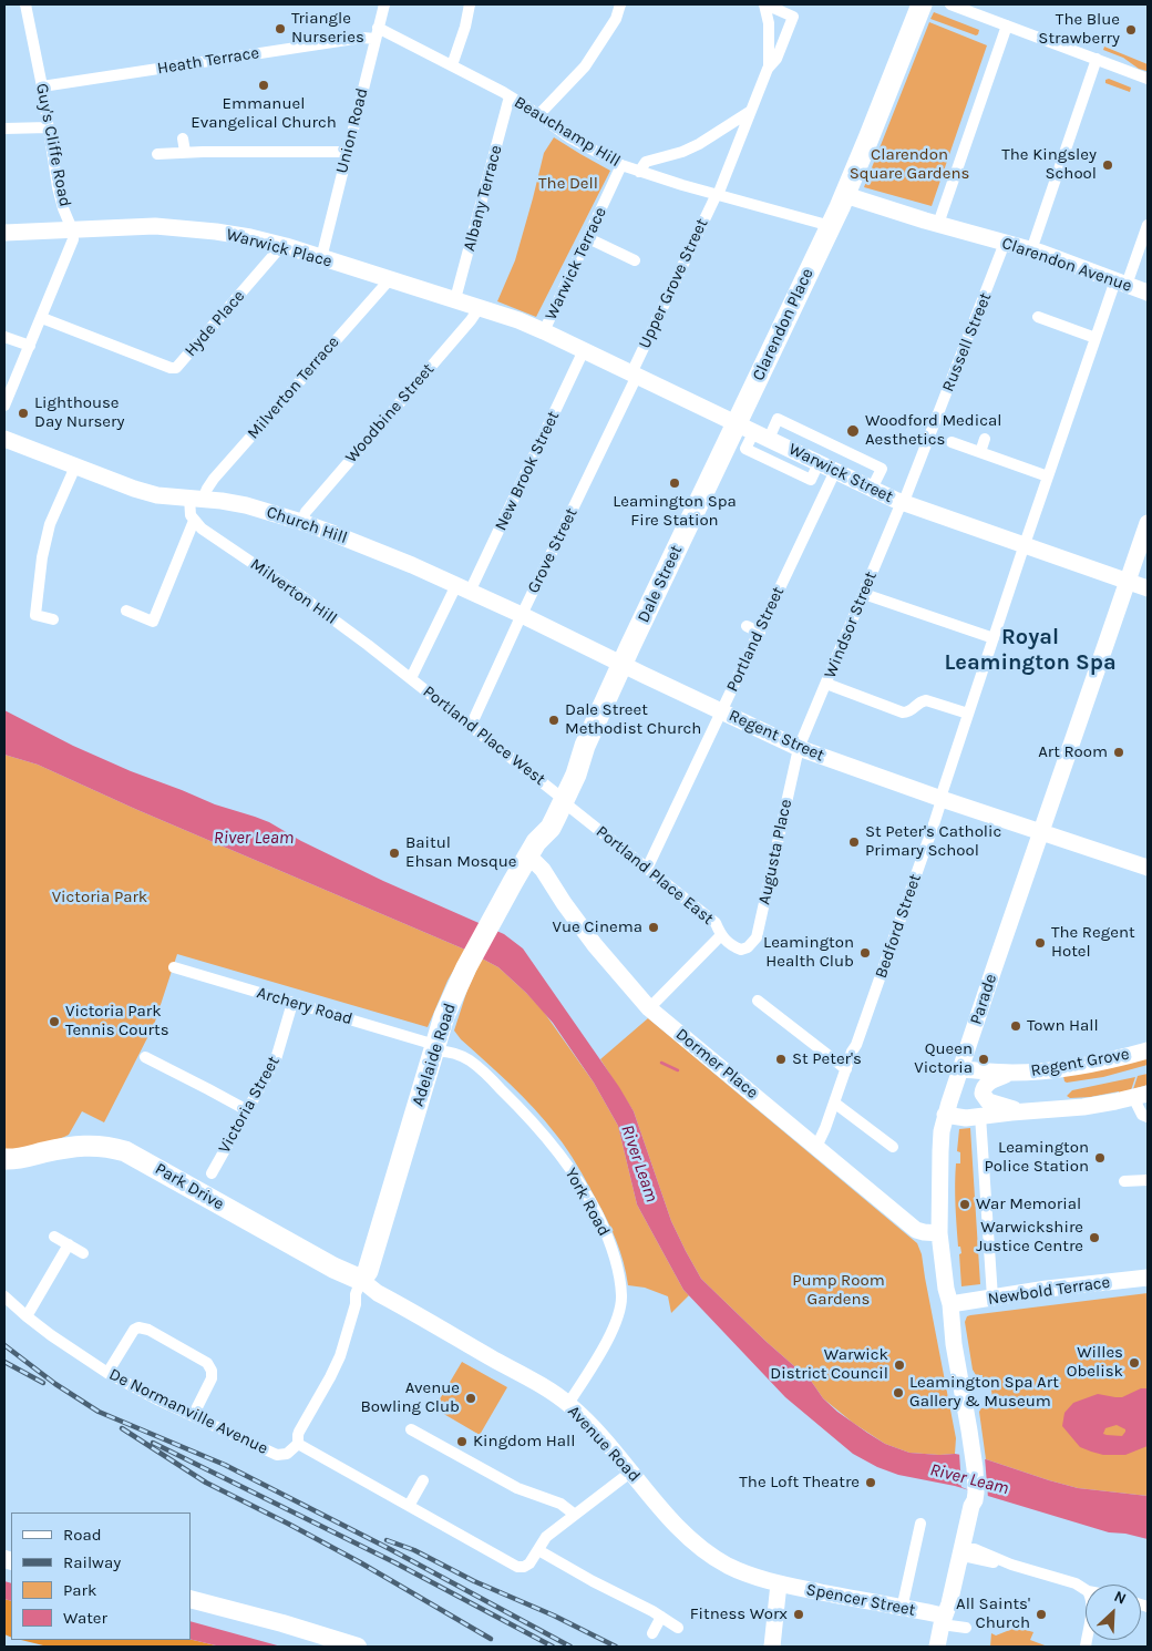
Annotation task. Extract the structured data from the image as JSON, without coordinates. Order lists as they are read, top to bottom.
{
  "streets": {
    "highway": [
      "Clarendon Place",
      "Dale Street",
      "Adelaide Road",
      "Park Drive"
    ],
    "street": [
      "Heath Terrace",
      "Union Road",
      "Beauchamp Hill",
      "Guy's Cliffe Road",
      "Albany Terrace",
      "Warwick Place",
      "Warwick Terrace",
      "Clarendon Avenue",
      "Upper Grove Street",
      "Hyde Place",
      "Russell Street",
      "Milverton Terrace",
      "Woodbine Street",
      "New Brook Street",
      "Warwick Street",
      "Church Hill",
      "Grove Street",
      "Milverton Hill",
      "Windsor Street",
      "Portland Street",
      "Portland Place West",
      "Regent Street",
      "Augusta Place",
      "Portland Place East",
      "Bedford Street",
      "Parade",
      "Archery Road",
      "Regent Grove",
      "Dormer Place",
      "Victoria Street",
      "York Road",
      "Newbold Terrace",
      "De Normanville Avenue",
      "Avenue Road",
      "Spencer Street"
    ]
  },
  "crossings": [
    ["Heath Terrace", "Union Road"],
    ["Heath Terrace", "Guy's Cliffe Road"],
    ["Union Road", "Beauchamp Hill"],
    ["Union Road", "Warwick Place"],
    ["Beauchamp Hill", "Albany Terrace"],
    ["Beauchamp Hill", "Warwick Terrace"],
    ["Beauchamp Hill", "Upper Grove Street"],
    ["Beauchamp Hill", "Clarendon Place"],
    ["Guy's Cliffe Road", "Warwick Place"],
    ["Guy's Cliffe Road", "Hyde Place"],
    ["Albany Terrace", "Warwick Place"],
    ["Warwick Place", "Warwick Terrace"],
    ["Warwick Place", "Hyde Place"],
    ["Warwick Place", "Milverton Terrace"],
    ["Warwick Place", "Woodbine Street"],
    ["Warwick Place", "Warwick Street"],
    ["Warwick Terrace", "Warwick Street"],
    ["Clarendon Avenue", "Clarendon Place"],
    ["Clarendon Avenue", "Russell Street"],
    ["Clarendon Avenue", "Bedford Street"],
    ["Upper Grove Street", "Warwick Street"],
    ["Upper Grove Street", "Grove Street"],
    ["Clarendon Place", "Warwick Street"],
    ["Clarendon Place", "Dale Street"],
    ["Russell Street", "Warwick Street"],
    ["Russell Street", "Windsor Street"],
    ["Milverton Terrace", "Church Hill"],
    ["Woodbine Street", "Church Hill"],
    ["New Brook Street", "Warwick Street"],
    ["New Brook Street", "Milverton Hill"],
    ["New Brook Street", "Portland Place West"],
    ["New Brook Street", "Regent Street"],
    ["Warwick Street", "Grove Street"],
    ["Warwick Street", "Dale Street"],
    ["Warwick Street", "Windsor Street"],
    ["Warwick Street", "Portland Street"],
    ["Warwick Street", "Bedford Street"],
    ["Warwick Street", "Parade"],
    ["Church Hill", "Regent Street"],
    ["Grove Street", "Portland Place West"],
    ["Grove Street", "Regent Street"],
    ["Dale Street", "Portland Place West"],
    ["Dale Street", "Regent Street"],
    ["Dale Street", "Portland Place East"],
    ["Dale Street", "Adelaide Road"],
    ["Milverton Hill", "Portland Place West"],
    ["Windsor Street", "Regent Street"],
    ["Windsor Street", "Augusta Place"],
    ["Portland Street", "Regent Street"],
    ["Portland Street", "Portland Place East"],
    ["Portland Place West", "Portland Place East"],
    ["Portland Place West", "Adelaide Road"],
    ["Regent Street", "Augusta Place"],
    ["Regent Street", "Bedford Street"],
    ["Regent Street", "Parade"],
    ["Augusta Place", "Portland Place East"],
    ["Portland Place East", "Adelaide Road"],
    ["Bedford Street", "Dormer Place"],
    ["Parade", "Regent Grove"],
    ["Parade", "Dormer Place"],
    ["Parade", "Newbold Terrace"],
    ["Archery Road", "Adelaide Road"],
    ["Archery Road", "Victoria Street"],
    ["Archery Road", "York Road"],
    ["Adelaide Road", "Dormer Place"],
    ["Adelaide Road", "Park Drive"],
    ["Adelaide Road", "York Road"],
    ["Adelaide Road", "Avenue Road"],
    ["Park Drive", "Avenue Road"],
    ["York Road", "Avenue Road"],
    ["Avenue Road", "Spencer Street"]
  ],
  "districts": ["Royal Leamington Spa"],
  "water": ["River Leam"],
  "parks": [
    "Clarendon Square Gardens",
    "The Dell",
    "Victoria Park",
    "Pump Room Gardens"
  ],
  "places": [
    "Triangle Nurseries",
    "The Blue Strawberry",
    "Emmanuel Evangelical Church",
    "The Kingsley School",
    "Lighthouse Day Nursery",
    "Woodford Medical Aesthetics",
    "Leamington Spa Fire Station",
    "Dale Street Methodist Church",
    "Art Room",
    "St Peter's Catholic Primary School",
    "Baitul Ehsan Mosque",
    "Vue Cinema",
    "The Regent Hotel",
    "Leamington Health Club",
    "Victoria Park Tennis Courts",
    "Town Hall",
    "St Peter's",
    "Queen Victoria",
    "Leamington Police Station",
    "War Memorial",
    "Warwickshire Justice Centre",
    "Willes Obelisk",
    "Warwick District Council",
    "Leamington Spa Art Gallery & Museum",
    "Avenue Bowling Club",
    "Kingdom Hall",
    "The Loft Theatre",
    "Fitness Worx",
    "All Saints' Church"
  ],
  "legend": [
    "Road",
    "Railway",
    "Park",
    "Water"
  ],
  "north": "top right"
}
